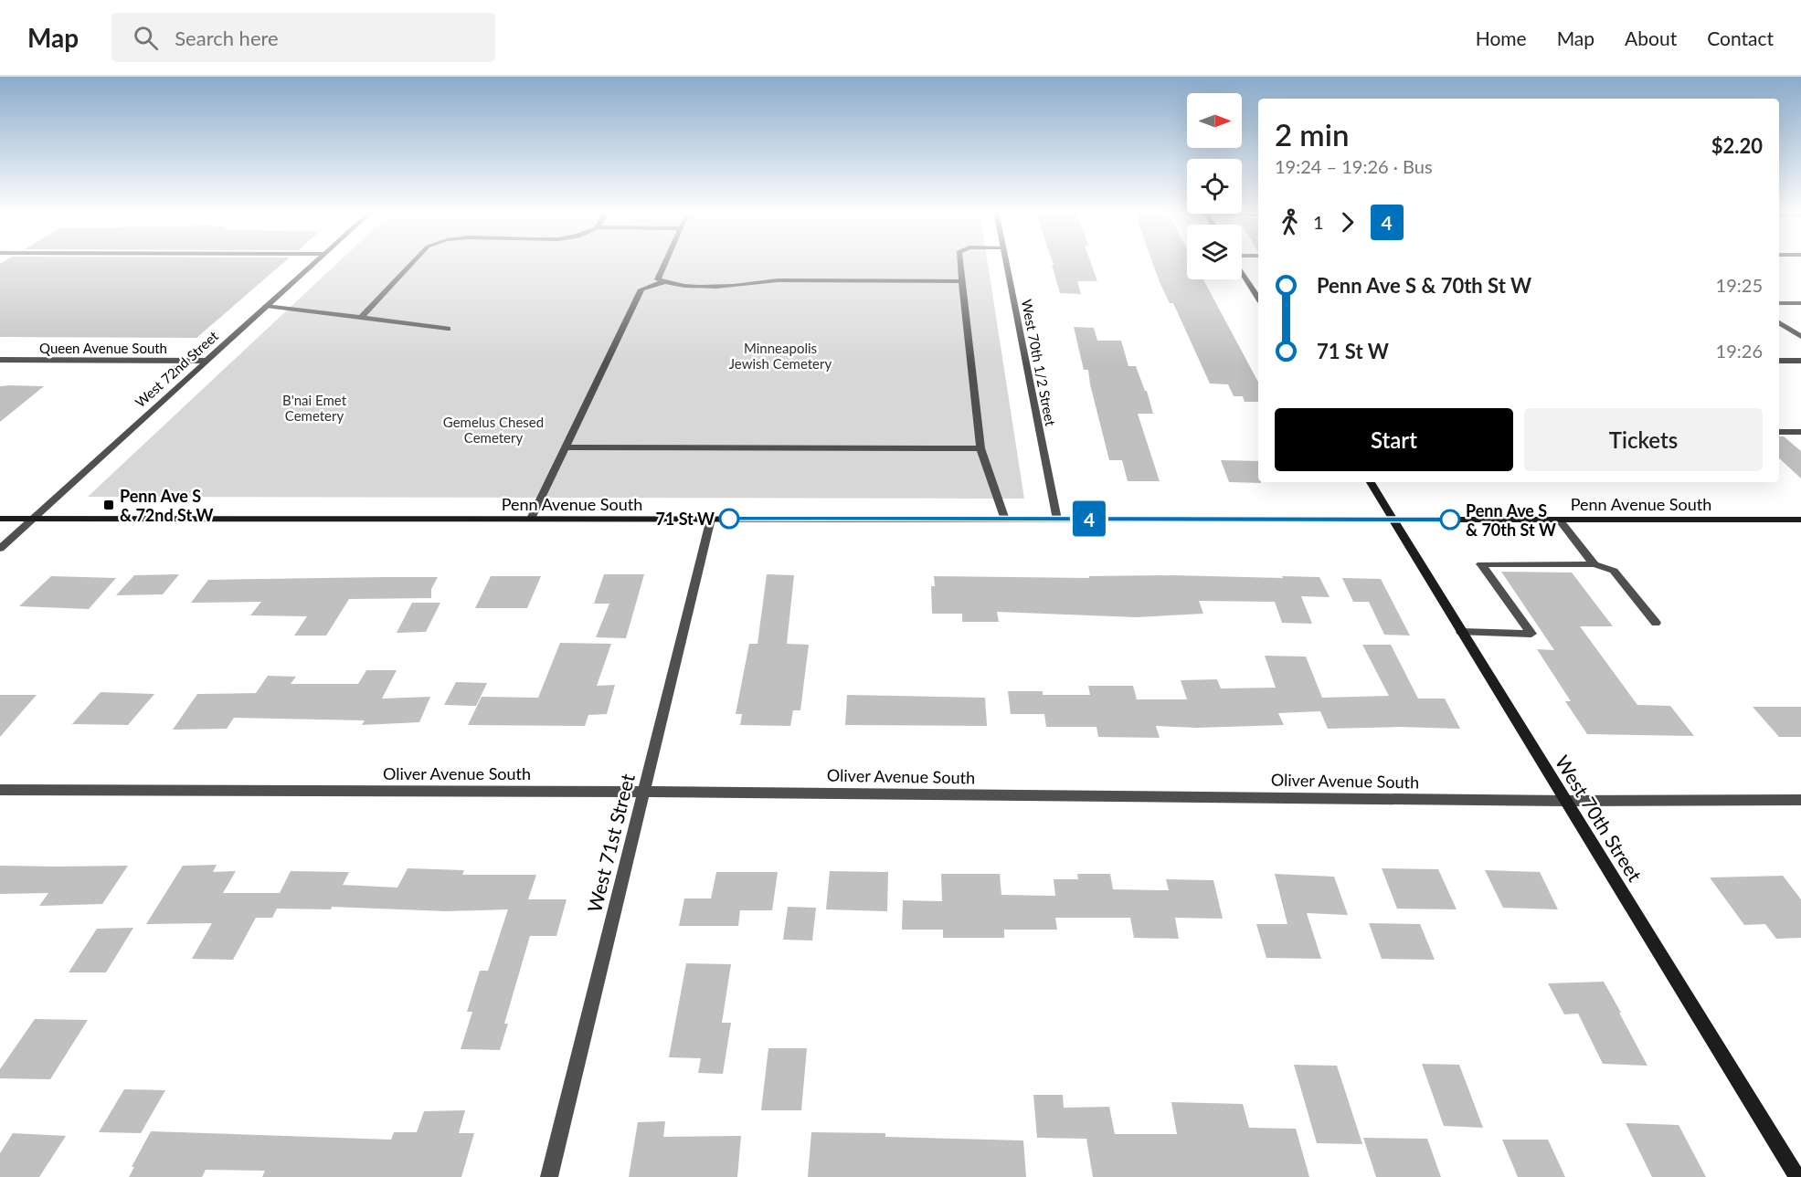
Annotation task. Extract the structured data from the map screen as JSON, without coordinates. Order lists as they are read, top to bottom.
{
  "streets": {
    "main road": ["Penn Avenue South", "West 70th Street"],
    "street": [
      "Queen Avenue South",
      "West 70th 1/2 Street",
      "West 72nd Street",
      "Oliver Avenue South",
      "West 71st Street"
    ]
  },
  "crossings": [
    ["Queen Avenue South", "West 72nd Street"],
    ["West 70th 1/2 Street", "Penn Avenue South"],
    ["West 72nd Street", "Penn Avenue South"],
    ["Penn Avenue South", "West 70th Street"],
    ["Penn Avenue South", "West 71st Street"],
    ["Oliver Avenue South", "West 70th Street"],
    ["Oliver Avenue South", "West 71st Street"]
  ],
  "parks": ["Minneapolis Jewish Cemetery", "B'nai Emet Cemetery", "Gemelus Chesed Cemetery"],
  "places": {
    "transit": ["Penn Ave S & 72nd St W"],
    "other": ["71 St W", "Penn Ave S & 70th St W"]
  },
  "lines": ["bus line 4"],
  "north": "right",
  "page": {
    "header": "Map",
    "search": "Search here",
    "nav": [
      "Home",
      "Map",
      "About",
      "Contact"
    ],
    "on_map": "4",
    "heading": ["2 min", "19:24 – 19:26 · Bus", "$2.20"],
    "legs": ["1", "4"],
    "list": [
      {
        "name": "Penn Ave S & 70th St W",
        "value": "19:25"
      },
      {
        "name": "71 St W",
        "value": "19:26"
      }
    ],
    "buttons": ["Start", "Tickets"]
  }
}
